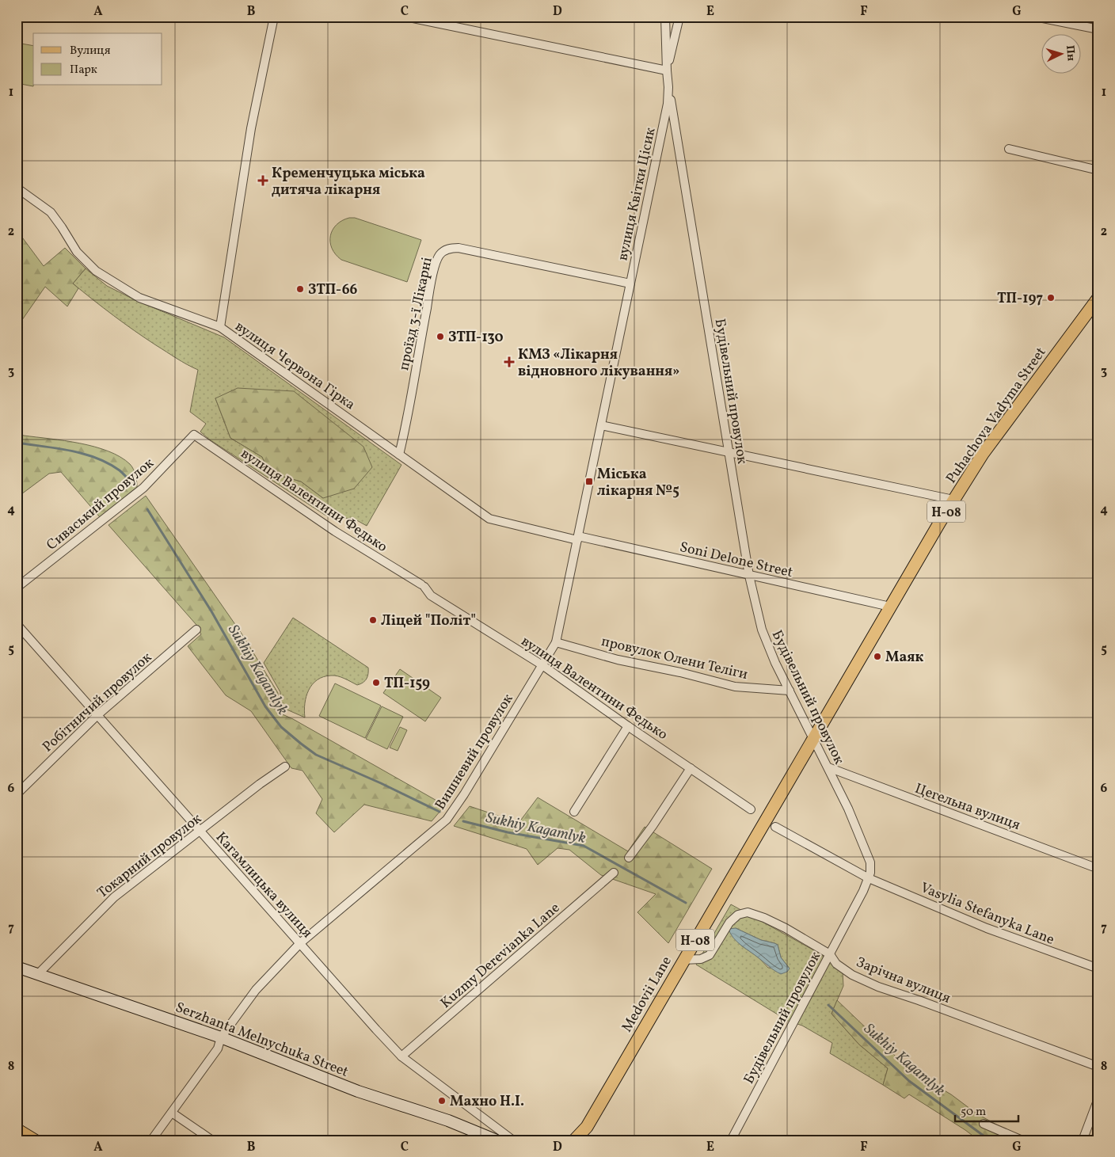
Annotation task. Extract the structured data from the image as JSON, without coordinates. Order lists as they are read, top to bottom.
{
  "streets": {
    "main road": ["Puhachova Vadyma Street", "Н-08", "Medovii Lane"],
    "street": [
      "вулиця Квітки Цісик",
      "проїзд 3-ї Лікарні",
      "вулиця Червона Гірка",
      "Будівельний провулок",
      "вулиця Валентини Федько",
      "Сиваський провулок",
      "Soni Delone Street",
      "провулок Олени Теліги",
      "Робітничий провулок",
      "Вишневий провулок",
      "Цегельна вулиця",
      "Токарний провулок",
      "Кагамлицька вулиця",
      "Vasylia Stefanyka Lane",
      "Kuzmy Derevianka Lane",
      "Зарічна вулиця",
      "Serzhanta Melnychuka Street"
    ]
  },
  "crossings": [
    ["вулиця Квітки Цісик", "проїзд 3-ї Лікарні"],
    ["вулиця Квітки Цісик", "Будівельний провулок"],
    ["вулиця Квітки Цісик", "Вишневий провулок"],
    ["проїзд 3-ї Лікарні", "вулиця Червона Гірка"],
    ["вулиця Червона Гірка", "Soni Delone Street"],
    ["вулиця Червона Гірка", "Вишневий провулок"],
    ["Будівельний провулок", "Puhachova Vadyma Street"],
    ["Будівельний провулок", "Soni Delone Street"],
    ["Будівельний провулок", "провулок Олени Теліги"],
    ["Будівельний провулок", "Цегельна вулиця"],
    ["Будівельний провулок", "Vasylia Stefanyka Lane"],
    ["Будівельний провулок", "Зарічна вулиця"],
    ["Будівельний провулок", "Medovii Lane"],
    ["Puhachova Vadyma Street", "Soni Delone Street"],
    ["Puhachova Vadyma Street", "Medovii Lane"],
    ["вулиця Валентини Федько", "Сиваський провулок"],
    ["вулиця Валентини Федько", "Вишневий провулок"],
    ["Soni Delone Street", "Вишневий провулок"],
    ["провулок Олени Теліги", "Вишневий провулок"],
    ["Робітничий провулок", "Кагамлицька вулиця"],
    ["Вишневий провулок", "Кагамлицька вулиця"],
    ["Вишневий провулок", "Serzhanta Melnychuka Street"],
    ["Токарний провулок", "Кагамлицька вулиця"],
    ["Токарний провулок", "Serzhanta Melnychuka Street"],
    ["Кагамлицька вулиця", "Kuzmy Derevianka Lane"],
    ["Зарічна вулиця", "Medovii Lane"]
  ],
  "water": ["Sukhiy Kagamlyk"],
  "places": {
    "health": ["Кременчуцька міська дитяча лікарня", "КМЗ «Лікарня відновного лікування»"],
    "other": [
      "ЗТП-66",
      "ТП-197",
      "ЗТП-130",
      "Ліцей \"Політ\"",
      "Маяк",
      "ТП-159",
      "Махно Н.І."
    ],
    "transit": ["Міська лікарня №5"]
  },
  "legend": ["Вулиця", "Парк"],
  "scale_bar": "50 m",
  "north": "right",
  "grid": {
    "columns": [
      "A",
      "B",
      "C",
      "D",
      "E",
      "F",
      "G"
    ],
    "rows": [
      "1",
      "2",
      "3",
      "4",
      "5",
      "6",
      "7",
      "8"
    ]
  }
}
